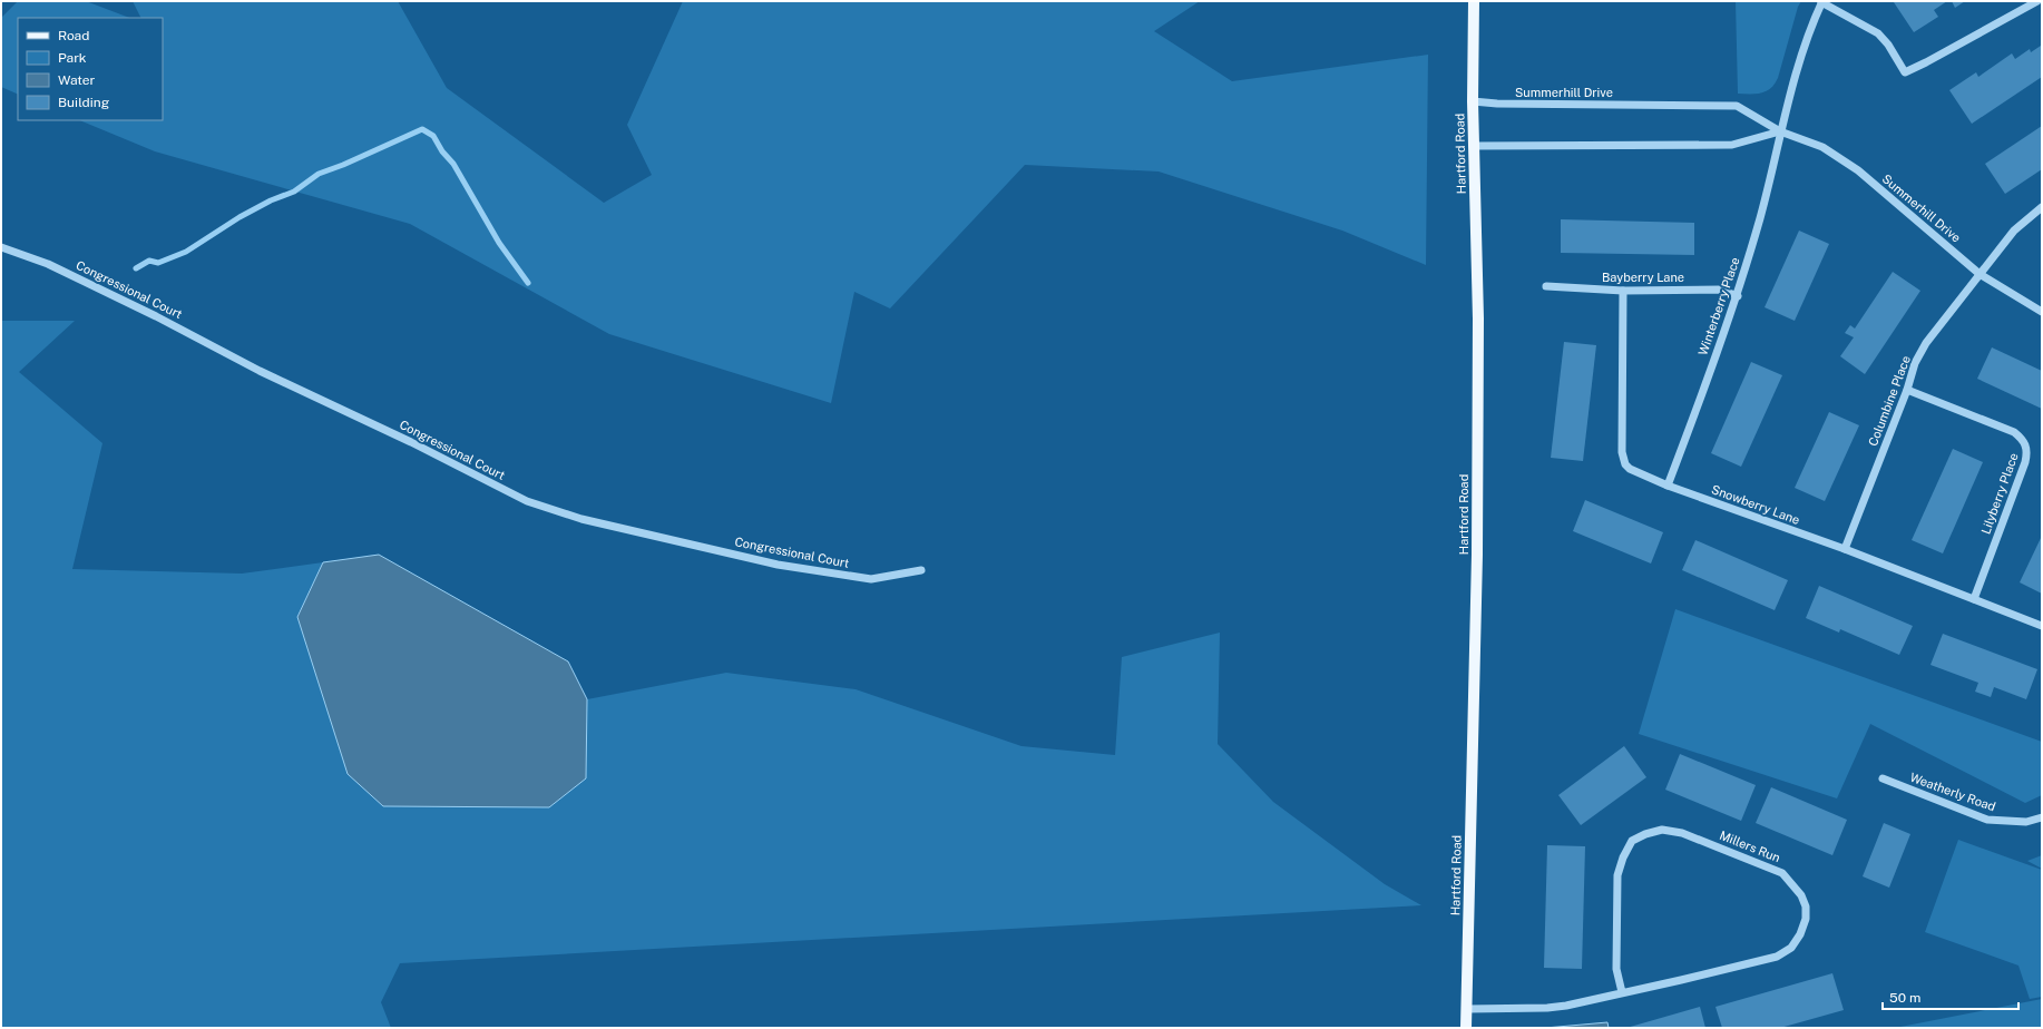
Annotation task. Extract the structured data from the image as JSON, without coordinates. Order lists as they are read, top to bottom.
{
  "streets": {
    "main road": ["Hartford Road"],
    "street": [
      "Summerhill Drive",
      "Bayberry Lane",
      "Congressional Court",
      "Winterberry Place",
      "Columbine Place",
      "Lilyberry Place",
      "Snowberry Lane",
      "Weatherly Road",
      "Millers Run"
    ]
  },
  "crossings": [
    ["Summerhill Drive", "Hartford Road"],
    ["Summerhill Drive", "Winterberry Place"],
    ["Summerhill Drive", "Columbine Place"],
    ["Hartford Road", "Millers Run"],
    ["Bayberry Lane", "Winterberry Place"],
    ["Bayberry Lane", "Snowberry Lane"],
    ["Winterberry Place", "Snowberry Lane"],
    ["Columbine Place", "Lilyberry Place"],
    ["Columbine Place", "Snowberry Lane"],
    ["Lilyberry Place", "Snowberry Lane"]
  ],
  "legend": [
    "Road",
    "Park",
    "Water",
    "Building"
  ],
  "scale_bar": "50 m"
}
